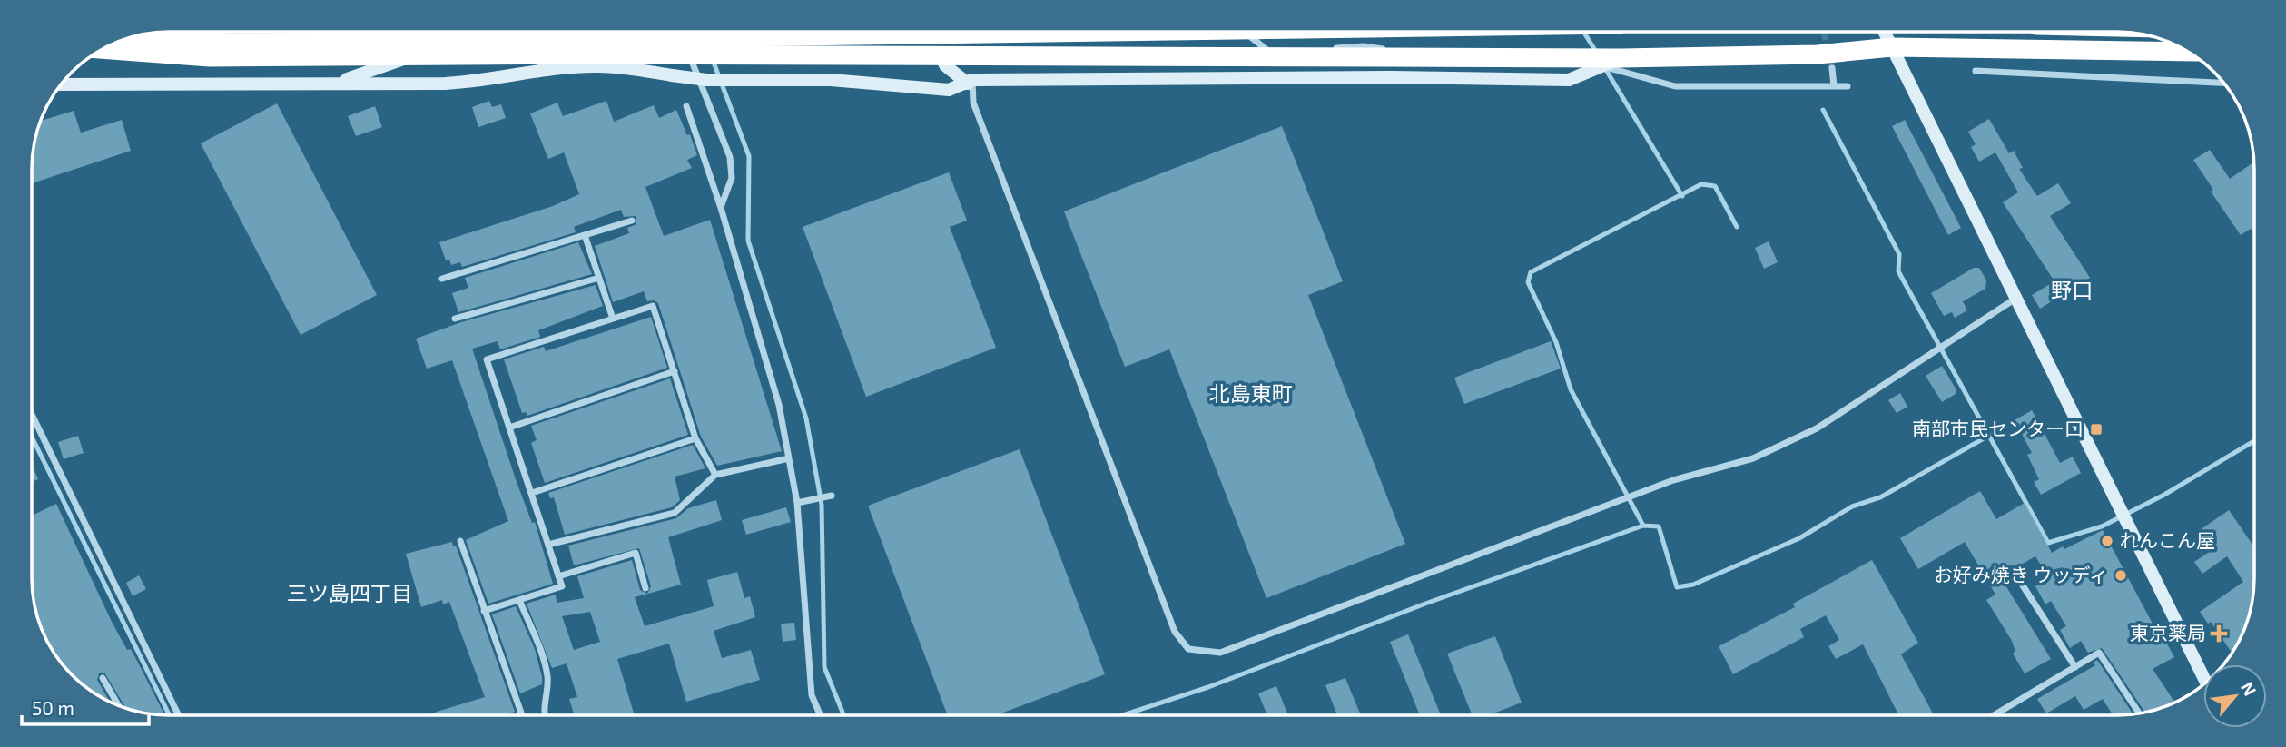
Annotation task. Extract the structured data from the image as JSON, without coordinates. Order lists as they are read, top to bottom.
{
  "districts": ["野口", "北島東町", "三ツ島四丁目"],
  "places": {
    "transit": ["南部市民センター口"],
    "other": ["れんこん屋", "お好み焼き ウッディ"],
    "health": ["東京薬局"]
  },
  "scale_bar": "50 m",
  "north": "top right"
}
